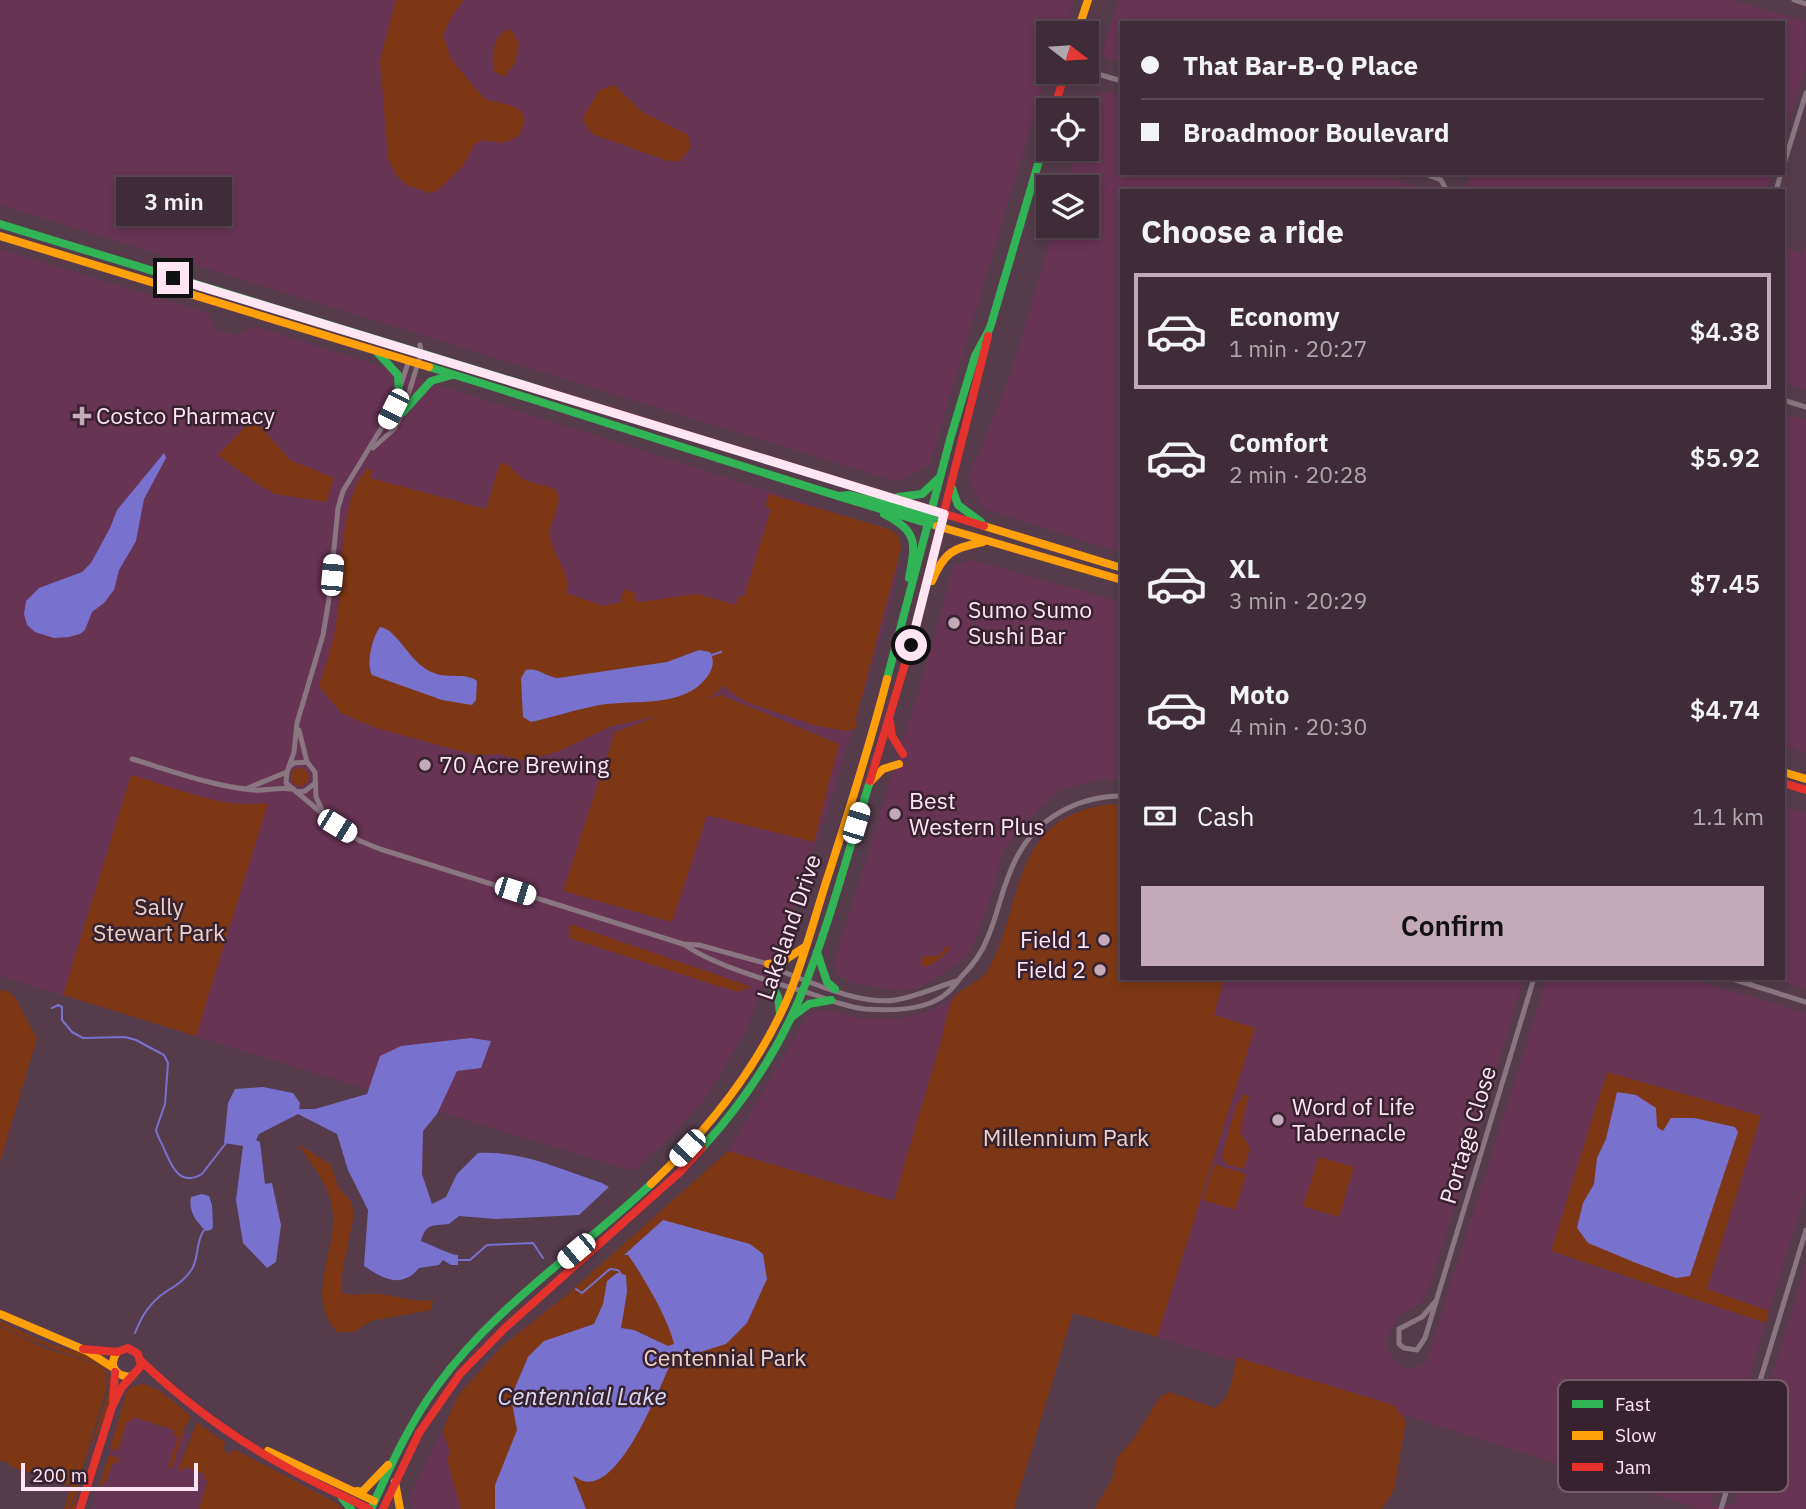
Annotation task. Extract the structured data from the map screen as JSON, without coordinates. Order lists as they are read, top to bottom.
{
  "streets": {
    "main road": ["Lakeland Drive"],
    "street": ["Portage Close"]
  },
  "water": ["Centennial Lake"],
  "parks": ["Sally Stewart Park", "Millennium Park", "Centennial Park"],
  "places": {
    "health": ["Costco Pharmacy"],
    "other": [
      "Sumo Sumo Sushi Bar",
      "70 Acre Brewing",
      "Best Western Plus",
      "Field 1",
      "Field 2",
      "Word of Life Tabernacle"
    ]
  },
  "legend": ["Fast", "Slow", "Jam"],
  "scale_bar": "200 m",
  "north": "right",
  "page": {
    "banner": ["That Bar-B-Q Place", "Broadmoor Boulevard"],
    "bubble": "3 min",
    "heading": "Choose a ride",
    "list": [
      {
        "name": "Economy",
        "note": "1 min · 20:27",
        "value": "$4.38"
      },
      {
        "name": "Comfort",
        "note": "2 min · 20:28",
        "value": "$5.92"
      },
      {
        "name": "XL",
        "note": "3 min · 20:29",
        "value": "$7.45"
      },
      {
        "name": "Moto",
        "note": "4 min · 20:30",
        "value": "$4.74"
      }
    ],
    "pay": ["Cash", "1.1 km"],
    "buttons": "Confirm",
    "scale": "200 m"
  }
}
